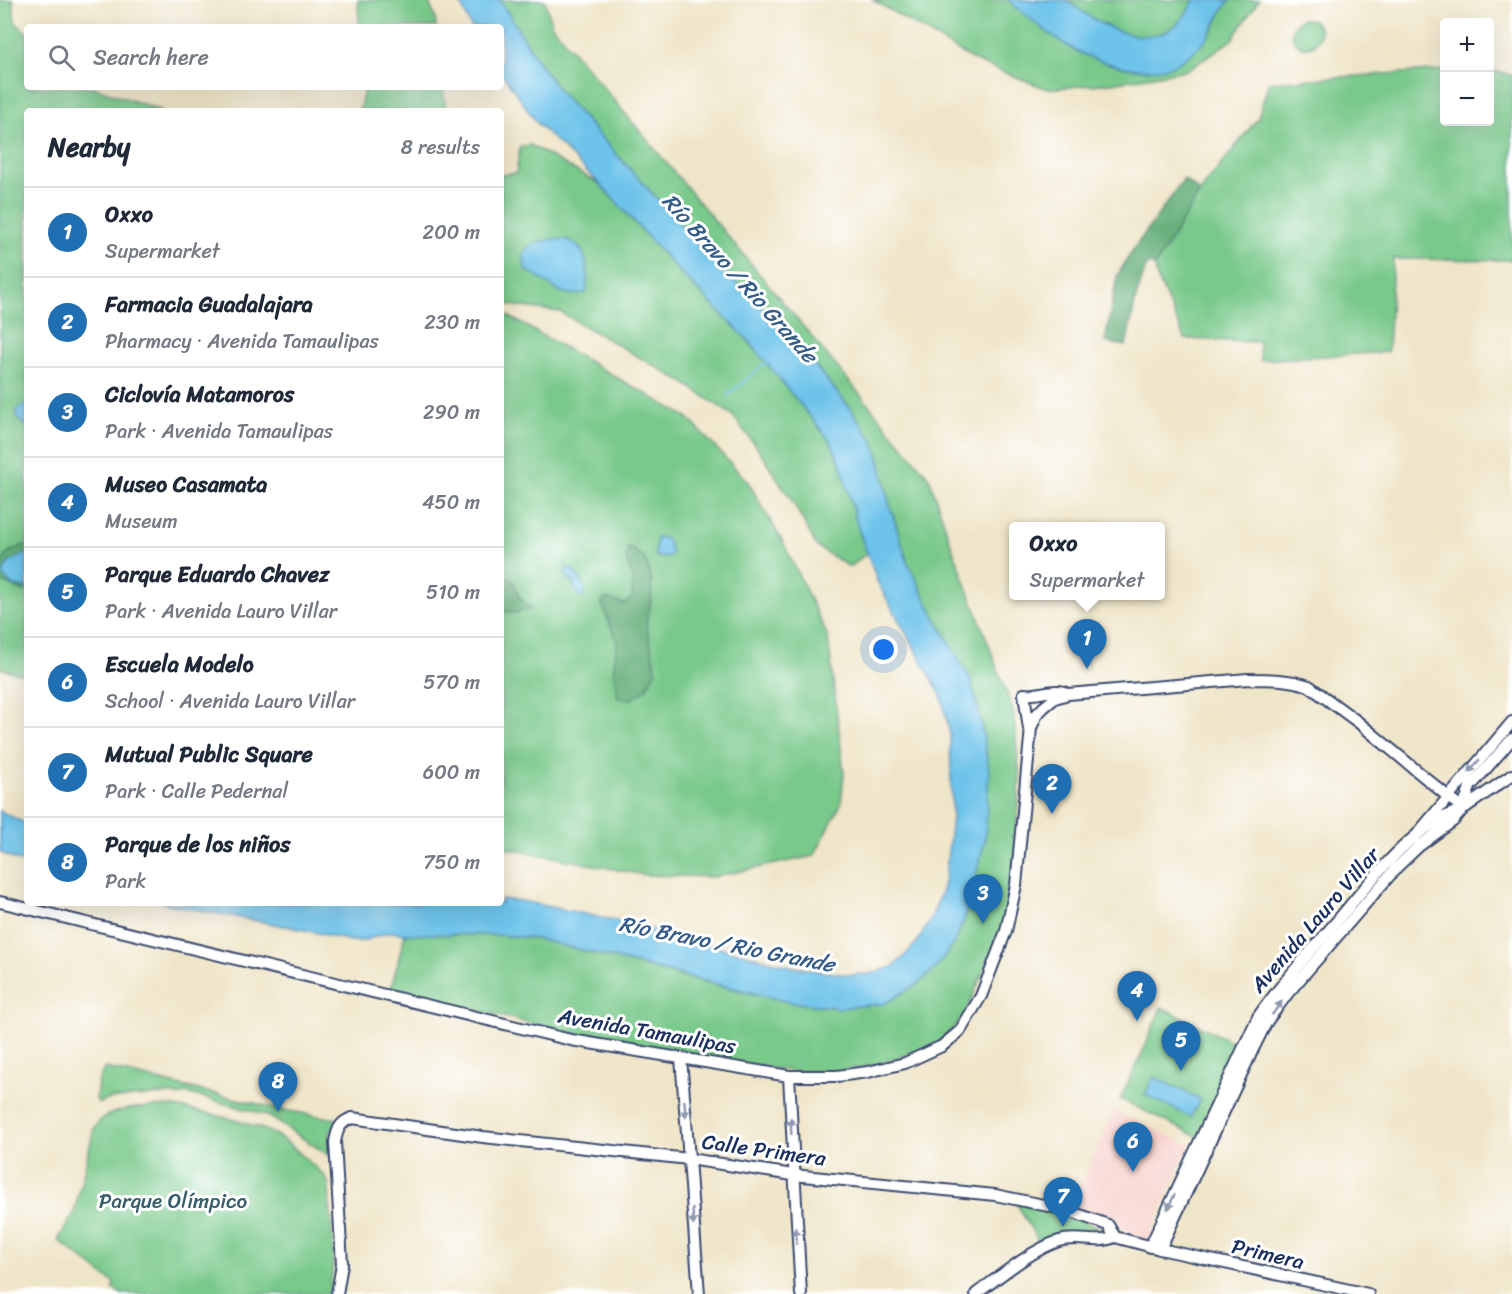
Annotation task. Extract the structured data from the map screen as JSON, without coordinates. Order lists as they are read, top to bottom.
{
  "streets": {
    "main road": [
      "Avenida Lauro Villar",
      "Avenida Tamaulipas",
      "Calle Primera",
      "Primera"
    ]
  },
  "crossings": [
    ["Avenida Lauro Villar", "Calle Primera"],
    ["Avenida Lauro Villar", "Primera"],
    ["Calle Primera", "Primera"]
  ],
  "water": ["Río Bravo / Rio Grande"],
  "parks": ["Parque Olímpico"],
  "page": {
    "map_buttons": ["+", "−"],
    "search": "Search here",
    "heading": ["Nearby", "8 results"],
    "list": [
      {
        "mark": "1",
        "name": "Oxxo",
        "note": "Supermarket",
        "value": "200 m"
      },
      {
        "mark": "2",
        "name": "Farmacia Guadalajara",
        "note": "Pharmacy · Avenida Tamaulipas",
        "value": "230 m"
      },
      {
        "mark": "3",
        "name": "Ciclovía Matamoros",
        "note": "Park · Avenida Tamaulipas",
        "value": "290 m"
      },
      {
        "mark": "4",
        "name": "Museo Casamata",
        "note": "Museum",
        "value": "450 m"
      },
      {
        "mark": "5",
        "name": "Parque Eduardo Chavez",
        "note": "Park · Avenida Lauro Villar",
        "value": "510 m"
      },
      {
        "mark": "6",
        "name": "Escuela Modelo",
        "note": "School · Avenida Lauro Villar",
        "value": "570 m"
      },
      {
        "mark": "7",
        "name": "Mutual Public Square",
        "note": "Park · Calle Pedernal",
        "value": "600 m"
      },
      {
        "mark": "8",
        "name": "Parque de los niños",
        "note": "Park",
        "value": "750 m"
      }
    ],
    "popup": ["Oxxo", "Supermarket"],
    "pins": [
      "1",
      "2",
      "3",
      "4",
      "5",
      "8",
      "6",
      "7"
    ]
  }
}
